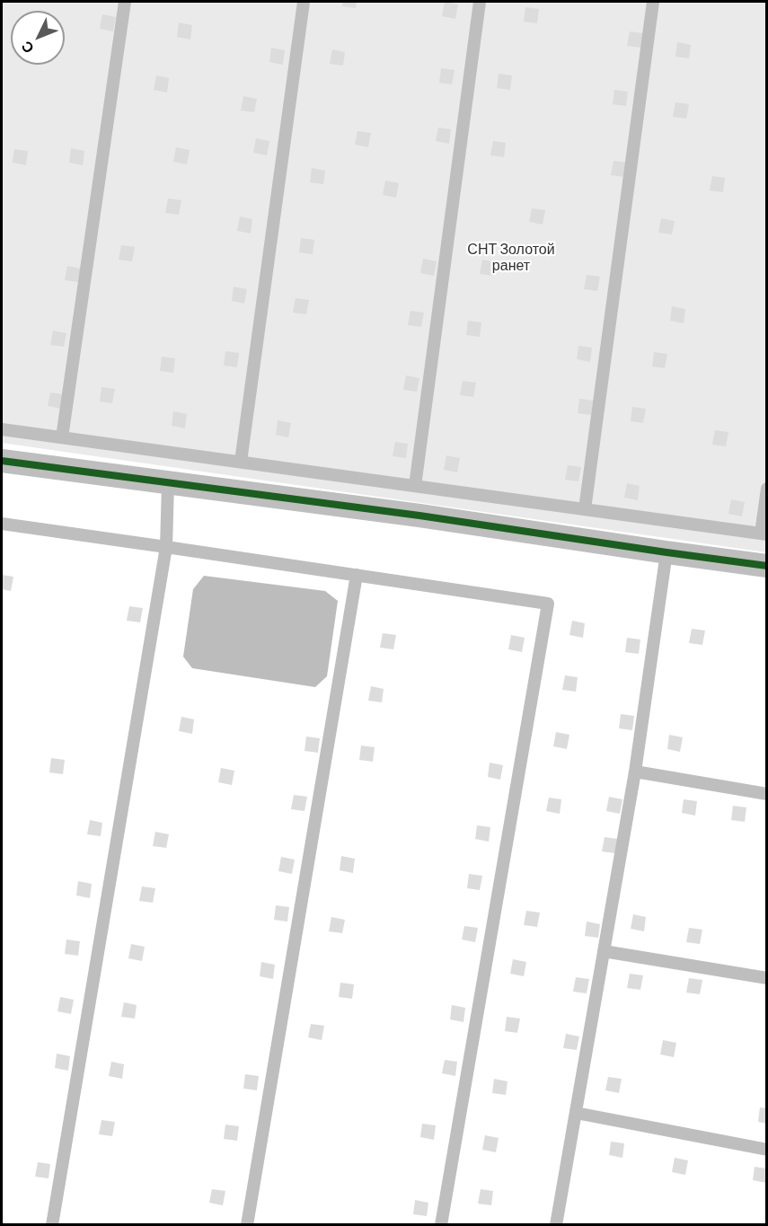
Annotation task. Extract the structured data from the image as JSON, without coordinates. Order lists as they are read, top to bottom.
{
  "parks": ["СНТ Золотой ранет"],
  "north": "bottom left"
}
